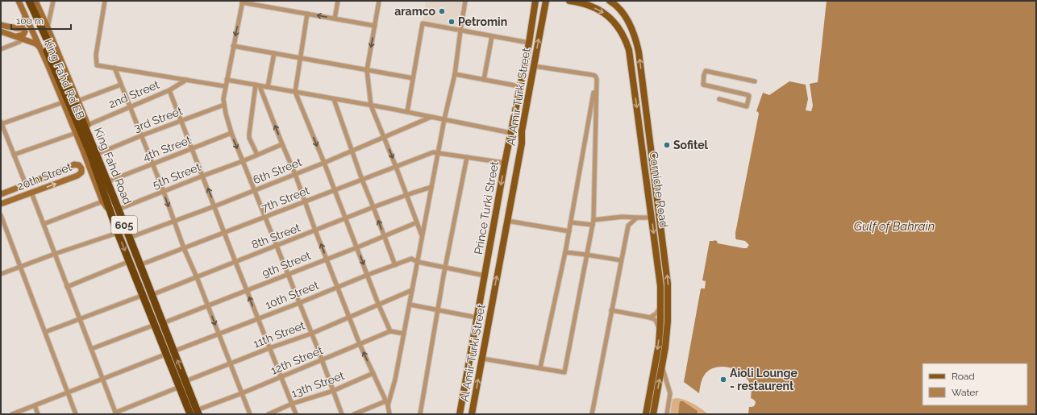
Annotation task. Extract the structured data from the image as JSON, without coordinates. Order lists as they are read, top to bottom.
{
  "streets": {
    "highway": ["King Fahd Road", "605"],
    "main road": [
      "King Fahd Rd EB",
      "Al Amir Turki Street",
      "20th Street",
      "Corniche Road",
      "Prince Turki Street"
    ],
    "street": [
      "2nd Street",
      "3rd Street",
      "4th Street",
      "6th Street",
      "5th Street",
      "7th Street",
      "8th Street",
      "9th Street",
      "10th Street",
      "11th Street",
      "12th Street",
      "13th Street"
    ]
  },
  "crossings": [
    ["King Fahd Rd EB", "2nd Street"],
    ["King Fahd Rd EB", "3rd Street"],
    ["King Fahd Rd EB", "4th Street"],
    ["King Fahd Rd EB", "King Fahd Road"],
    ["King Fahd Rd EB", "5th Street"],
    ["King Fahd Road", "6th Street"],
    ["King Fahd Road", "5th Street"],
    ["King Fahd Road", "7th Street"],
    ["King Fahd Road", "8th Street"],
    ["King Fahd Road", "9th Street"],
    ["King Fahd Road", "10th Street"],
    ["King Fahd Road", "11th Street"],
    ["King Fahd Road", "12th Street"],
    ["Prince Turki Street", "10th Street"]
  ],
  "one_way": ["Al Amir Turki Street"],
  "water": ["Gulf of Bahrain"],
  "places": [
    "aramco",
    "Petromin",
    "Sofitel",
    "Aioli Lounge - restaurent"
  ],
  "legend": ["Road", "Water"],
  "scale_bar": "100 m"
}
